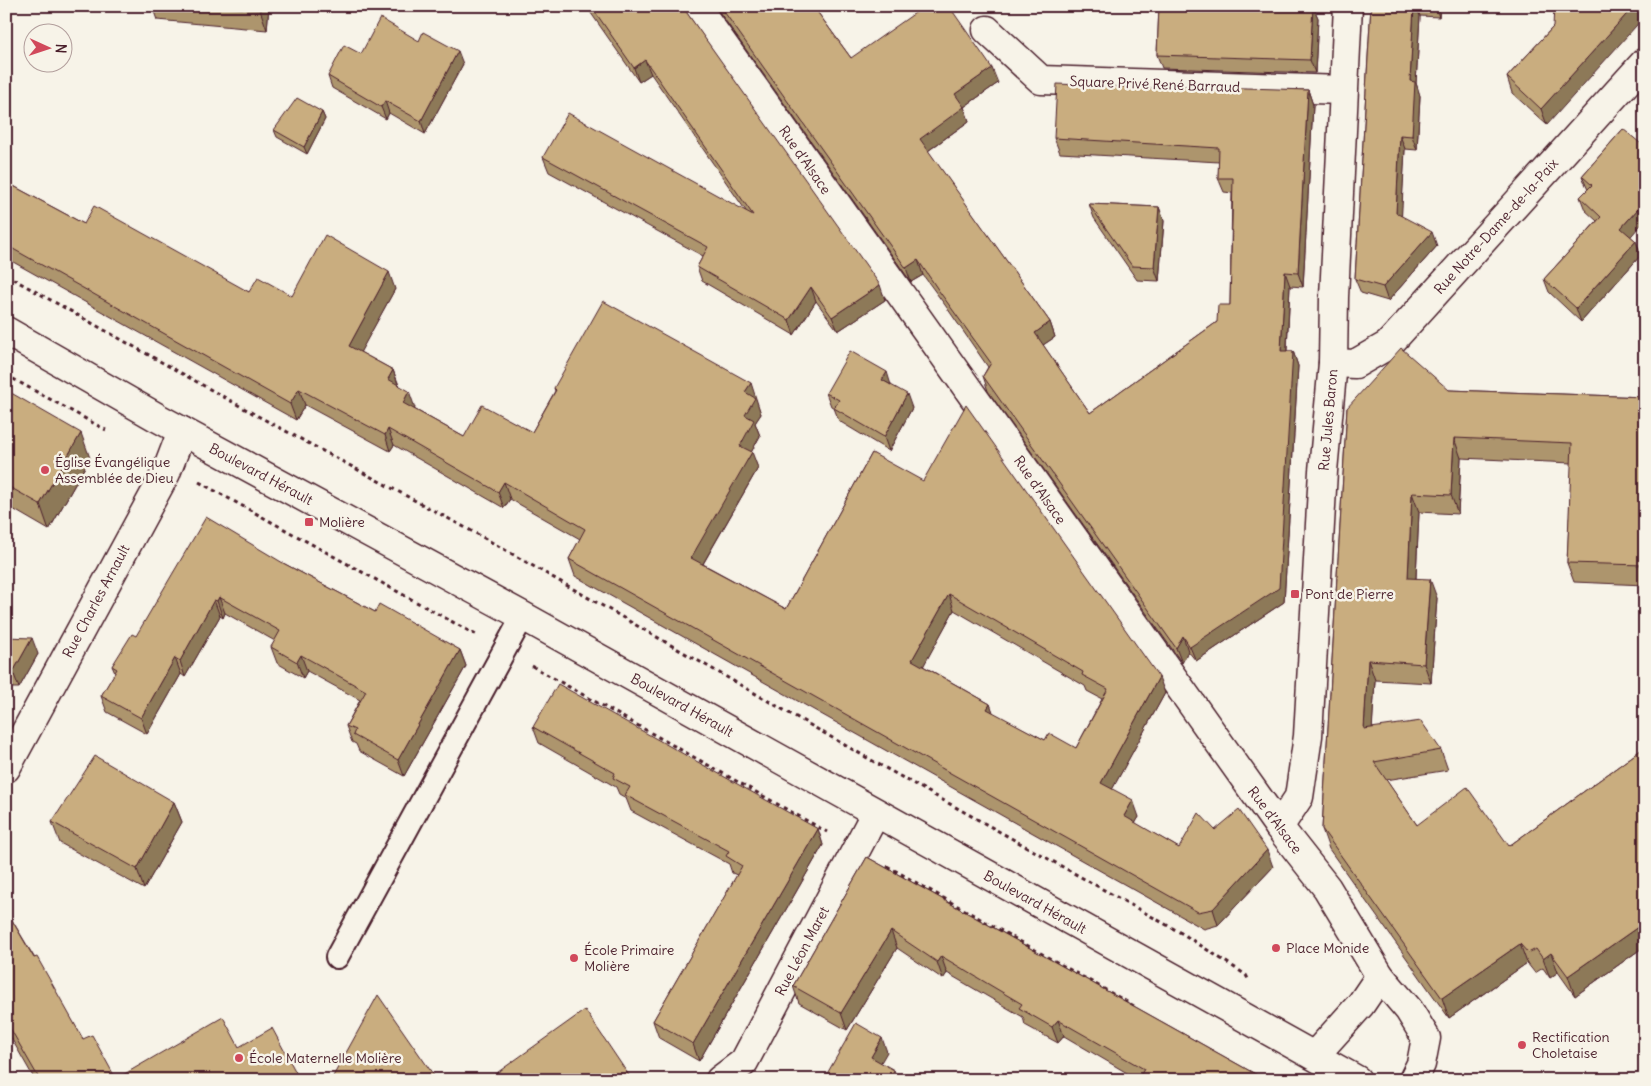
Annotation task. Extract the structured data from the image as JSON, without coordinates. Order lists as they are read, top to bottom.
{
  "streets": {
    "street": [
      "Square Privé René Barraud",
      "Rue d’Alsace",
      "Rue Notre-Dame-de-la-Paix",
      "Rue Jules Baron",
      "Boulevard Hérault",
      "Rue Charles Arnault",
      "Rue Léon Maret"
    ]
  },
  "crossings": [
    ["Square Privé René Barraud", "Rue Jules Baron"],
    ["Rue d’Alsace", "Rue Jules Baron"],
    ["Rue Notre-Dame-de-la-Paix", "Rue Jules Baron"],
    ["Boulevard Hérault", "Rue Charles Arnault"],
    ["Boulevard Hérault", "Rue Léon Maret"]
  ],
  "places": {
    "other": [
      "Église Évangélique Assemblée de Dieu",
      "Place Monide",
      "École Primaire Molière",
      "Rectification Choletaise",
      "École Maternelle Molière"
    ],
    "transit": ["Molière", "Pont de Pierre"]
  },
  "north": "right"
}
